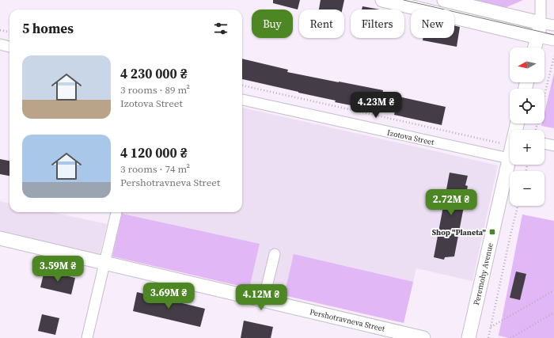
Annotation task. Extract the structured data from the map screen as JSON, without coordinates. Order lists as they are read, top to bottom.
{
  "streets": {
    "main road": ["Peremohy Avenue", "Pershotravneva Street"],
    "street": ["Izotova Street"]
  },
  "crossings": [
    ["Izotova Street", "Peremohy Avenue"]
  ],
  "places": {
    "transit": ["Shop \"Planeta\""]
  },
  "north": "left",
  "page": {
    "chip": [
      "Buy",
      "Rent",
      "Filters",
      "New"
    ],
    "heading": "5 homes",
    "map_buttons": ["+", "−"],
    "list": [
      {
        "name": "4 230 000 ₴",
        "note": "3 rooms · 89 m² · Izotova Street"
      },
      {
        "name": "4 120 000 ₴",
        "note": "3 rooms · 74 m² · Pershotravneva Street"
      }
    ],
    "price": [
      "4.23M ₴",
      "2.72M ₴",
      "3.59M ₴",
      "3.69M ₴",
      "4.12M ₴"
    ]
  }
}
